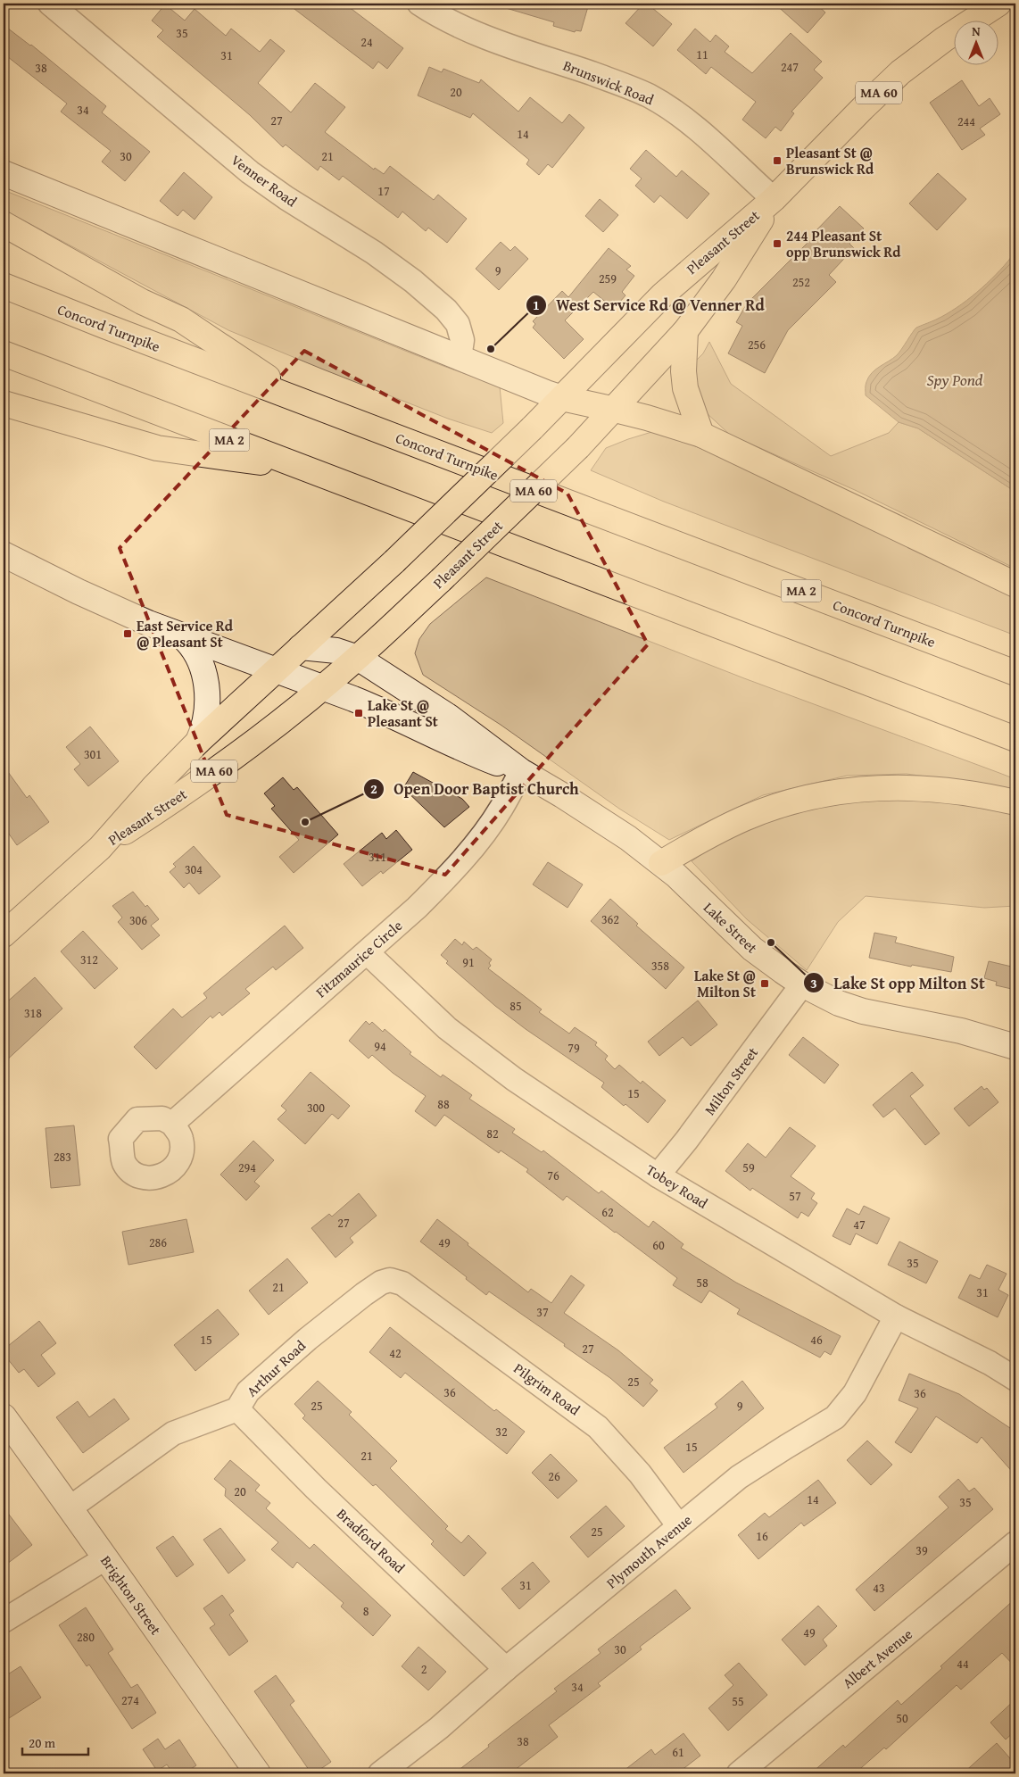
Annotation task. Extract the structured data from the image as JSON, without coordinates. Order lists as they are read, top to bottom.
{
  "streets": {
    "main road": [
      "MA 60",
      "Pleasant Street",
      "Concord Turnpike",
      "MA 2",
      "Lake Street",
      "Brighton Street"
    ],
    "street": [
      "Brunswick Road",
      "Venner Road",
      "Fitzmaurice Circle",
      "Milton Street",
      "Tobey Road",
      "Arthur Road",
      "Pilgrim Road",
      "Bradford Road",
      "Plymouth Avenue",
      "Albert Avenue"
    ]
  },
  "crossings": [
    ["Brunswick Road", "Pleasant Street"],
    ["Pleasant Street", "Lake Street"],
    ["Lake Street", "Fitzmaurice Circle"],
    ["Lake Street", "Milton Street"],
    ["Fitzmaurice Circle", "Tobey Road"],
    ["Milton Street", "Tobey Road"],
    ["Tobey Road", "Plymouth Avenue"],
    ["Arthur Road", "Pilgrim Road"],
    ["Arthur Road", "Bradford Road"],
    ["Arthur Road", "Brighton Street"],
    ["Pilgrim Road", "Plymouth Avenue"],
    ["Bradford Road", "Plymouth Avenue"]
  ],
  "water": ["Spy Pond"],
  "places": {
    "transit": [
      "Pleasant St @ Brunswick Rd",
      "244 Pleasant St opp Brunswick Rd",
      "East Service Rd @ Pleasant St",
      "Lake St @ Pleasant St",
      "Lake St @ Milton St"
    ],
    "other": ["West Service Rd @ Venner Rd", "Open Door Baptist Church", "Lake St opp Milton St"]
  },
  "house_numbers": [
    "35",
    "24",
    "11",
    "31",
    "247",
    "38",
    "20",
    "34",
    "27",
    "244",
    "14",
    "30",
    "21",
    "17",
    "9",
    "259",
    "252",
    "256",
    "301",
    "311",
    "304",
    "362",
    "306",
    "312",
    "91",
    "358",
    "85",
    "318",
    "94",
    "79",
    "15",
    "88",
    "300",
    "82",
    "283",
    "294",
    "59",
    "76",
    "57",
    "62",
    "27",
    "47",
    "286",
    "49",
    "60",
    "35",
    "58",
    "21",
    "31",
    "37",
    "15",
    "46",
    "27",
    "42",
    "25",
    "36",
    "36",
    "25",
    "9",
    "32",
    "15",
    "21",
    "26",
    "20",
    "14",
    "35",
    "25",
    "16",
    "39",
    "31",
    "43",
    "8",
    "49",
    "280",
    "30",
    "44",
    "2",
    "34",
    "274",
    "55",
    "50",
    "38",
    "61"
  ],
  "scale_bar": "20 m",
  "north": "top"
}
